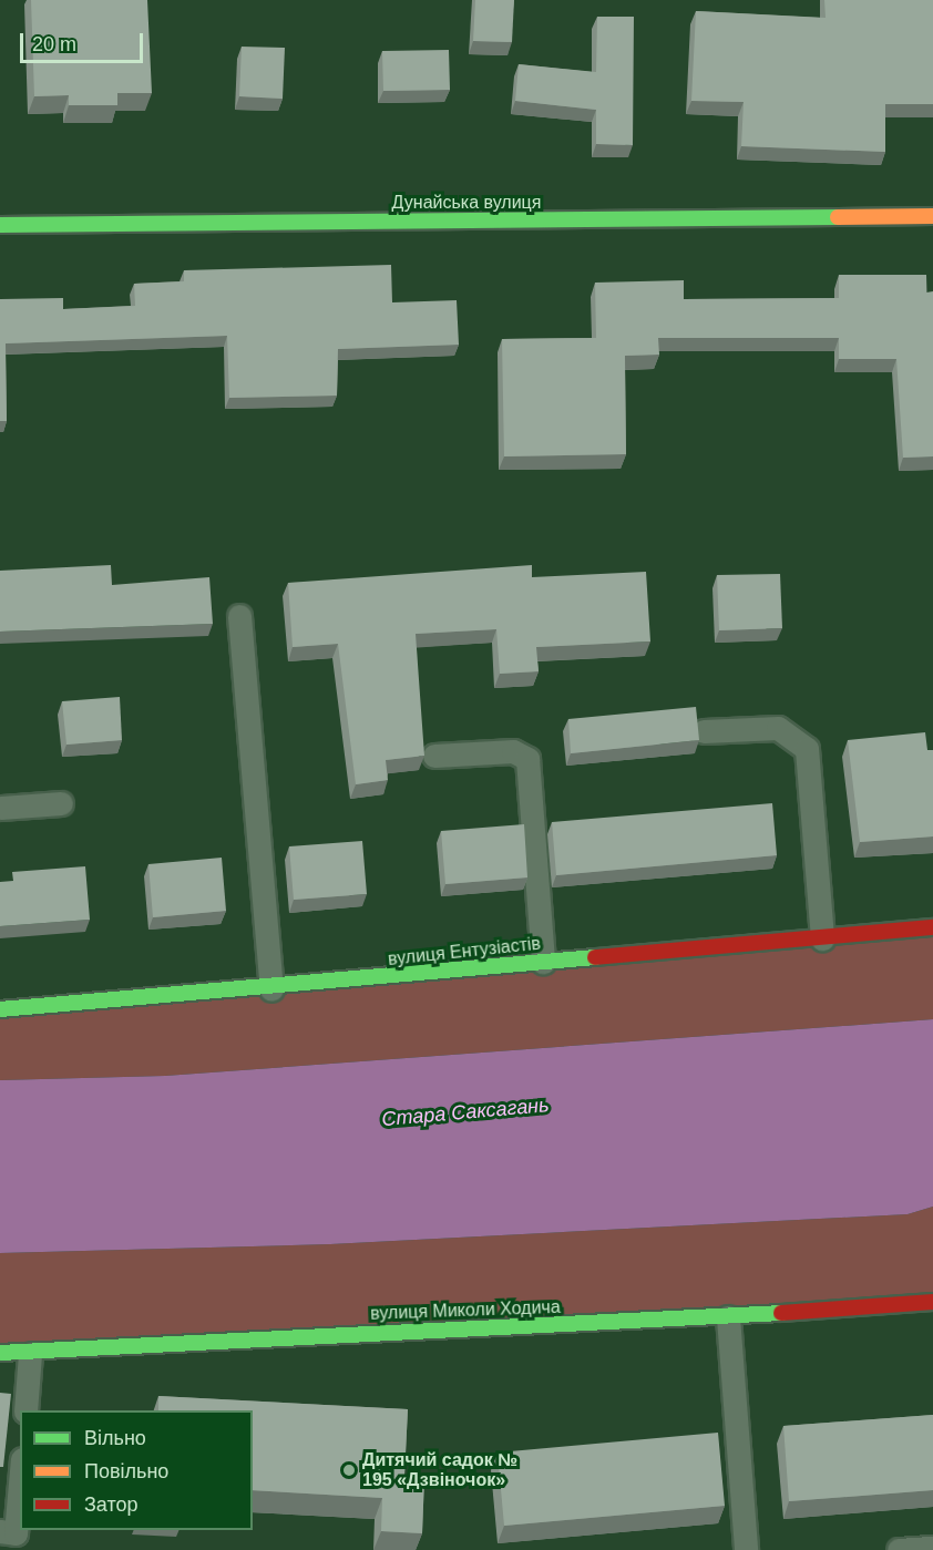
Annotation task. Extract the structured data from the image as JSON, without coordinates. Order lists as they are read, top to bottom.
{
  "streets": {
    "street": ["Дунайська вулиця", "вулиця Ентузіастів", "вулиця Миколи Ходича"]
  },
  "water": ["Стара Саксагань"],
  "places": ["Дитячий садок № 195 «Дзвіночок»"],
  "legend": ["Вільно", "Повільно", "Затор"],
  "scale_bar": "20 m"
}
